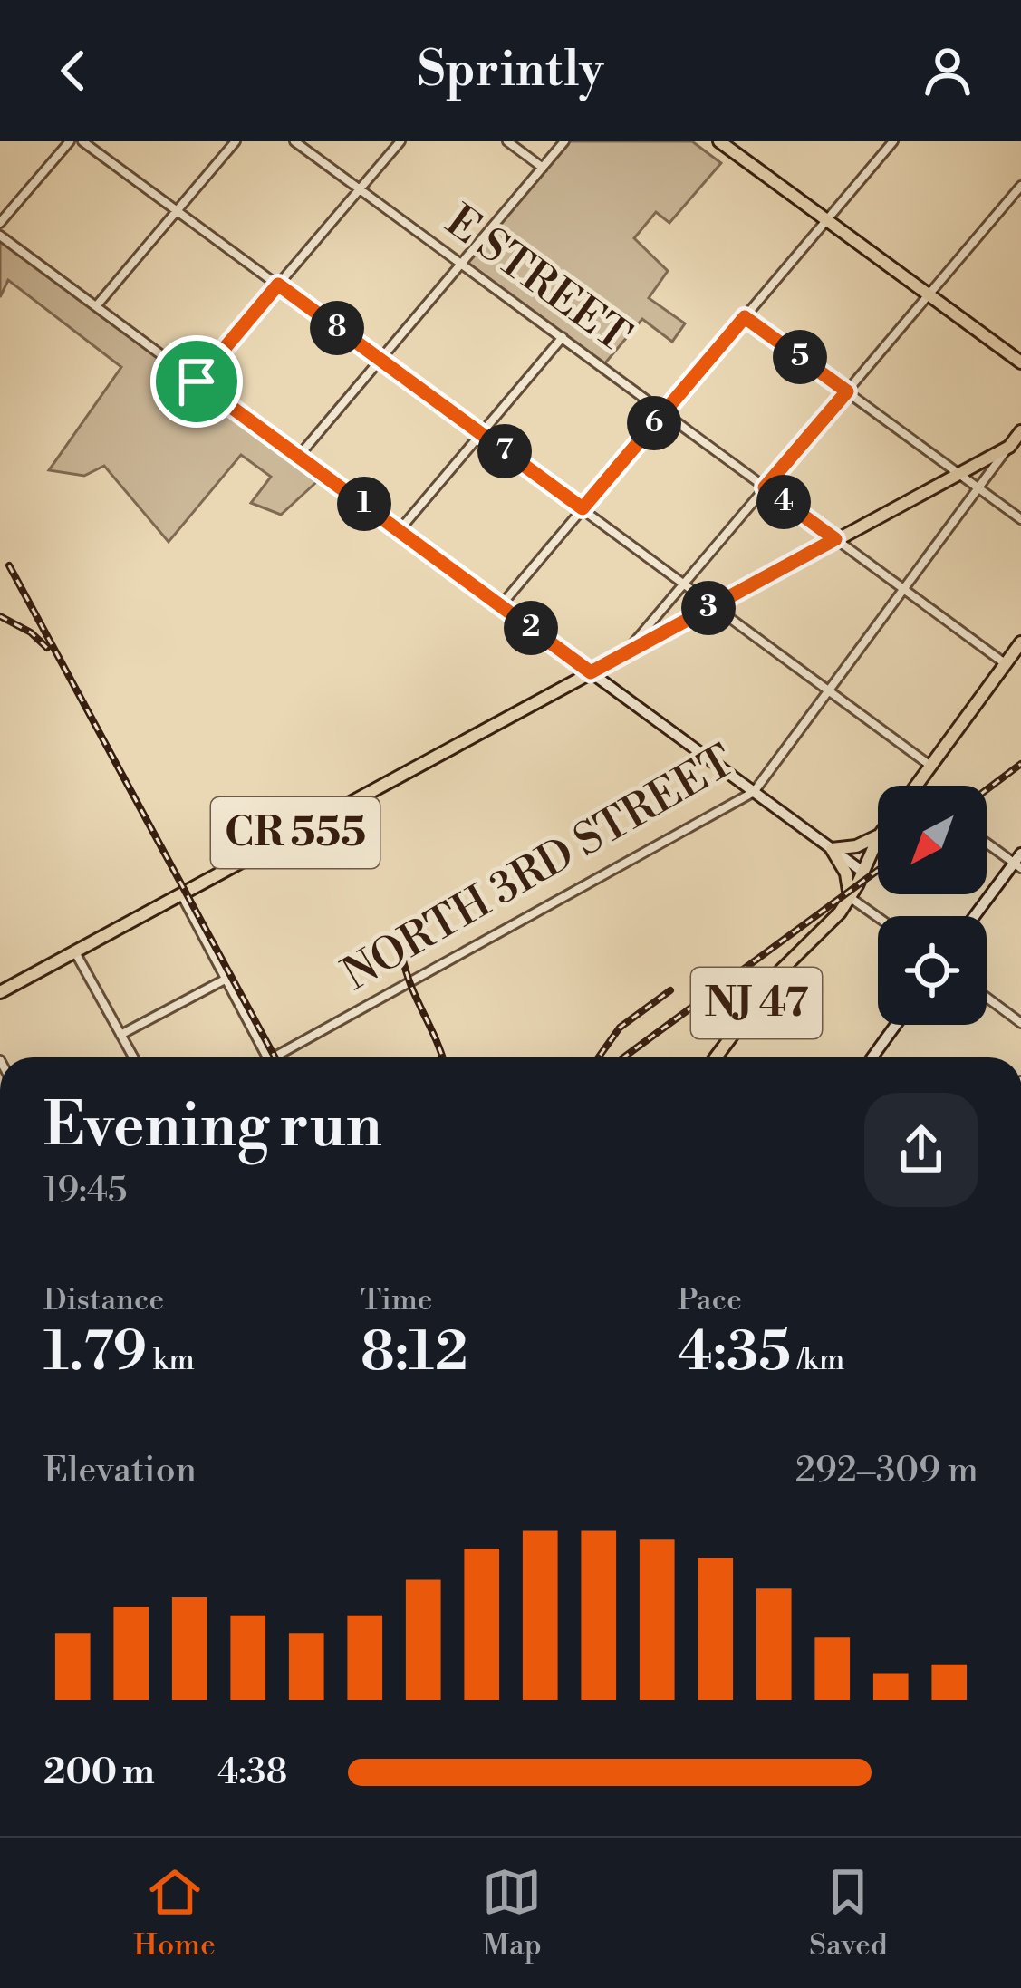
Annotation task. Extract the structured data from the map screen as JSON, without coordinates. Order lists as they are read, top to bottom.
{
  "streets": {
    "main road": ["CR 555", "NORTH 3RD STREET", "NJ 47"],
    "street": ["E STREET"]
  },
  "crossings": [
    ["E STREET", "CR 555"],
    ["E STREET", "NORTH 3RD STREET"],
    ["CR 555", "NORTH 3RD STREET"]
  ],
  "north": "bottom left",
  "page": {
    "header": "Sprintly",
    "pins": [
      "8",
      "5",
      "6",
      "7",
      "4",
      "1",
      "3",
      "2"
    ],
    "heading": ["Evening run", "19:45"],
    "stats": [
      ["Distance", "1.79 km"],
      ["Time", "8:12"],
      ["Pace", "4:35 /km"]
    ],
    "chart": ["Elevation", "292–309 m"],
    "list": [
      {
        "name": "200 m",
        "note": "4:38"
      }
    ],
    "tabs": ["Home", "Map", "Saved"]
  }
}
